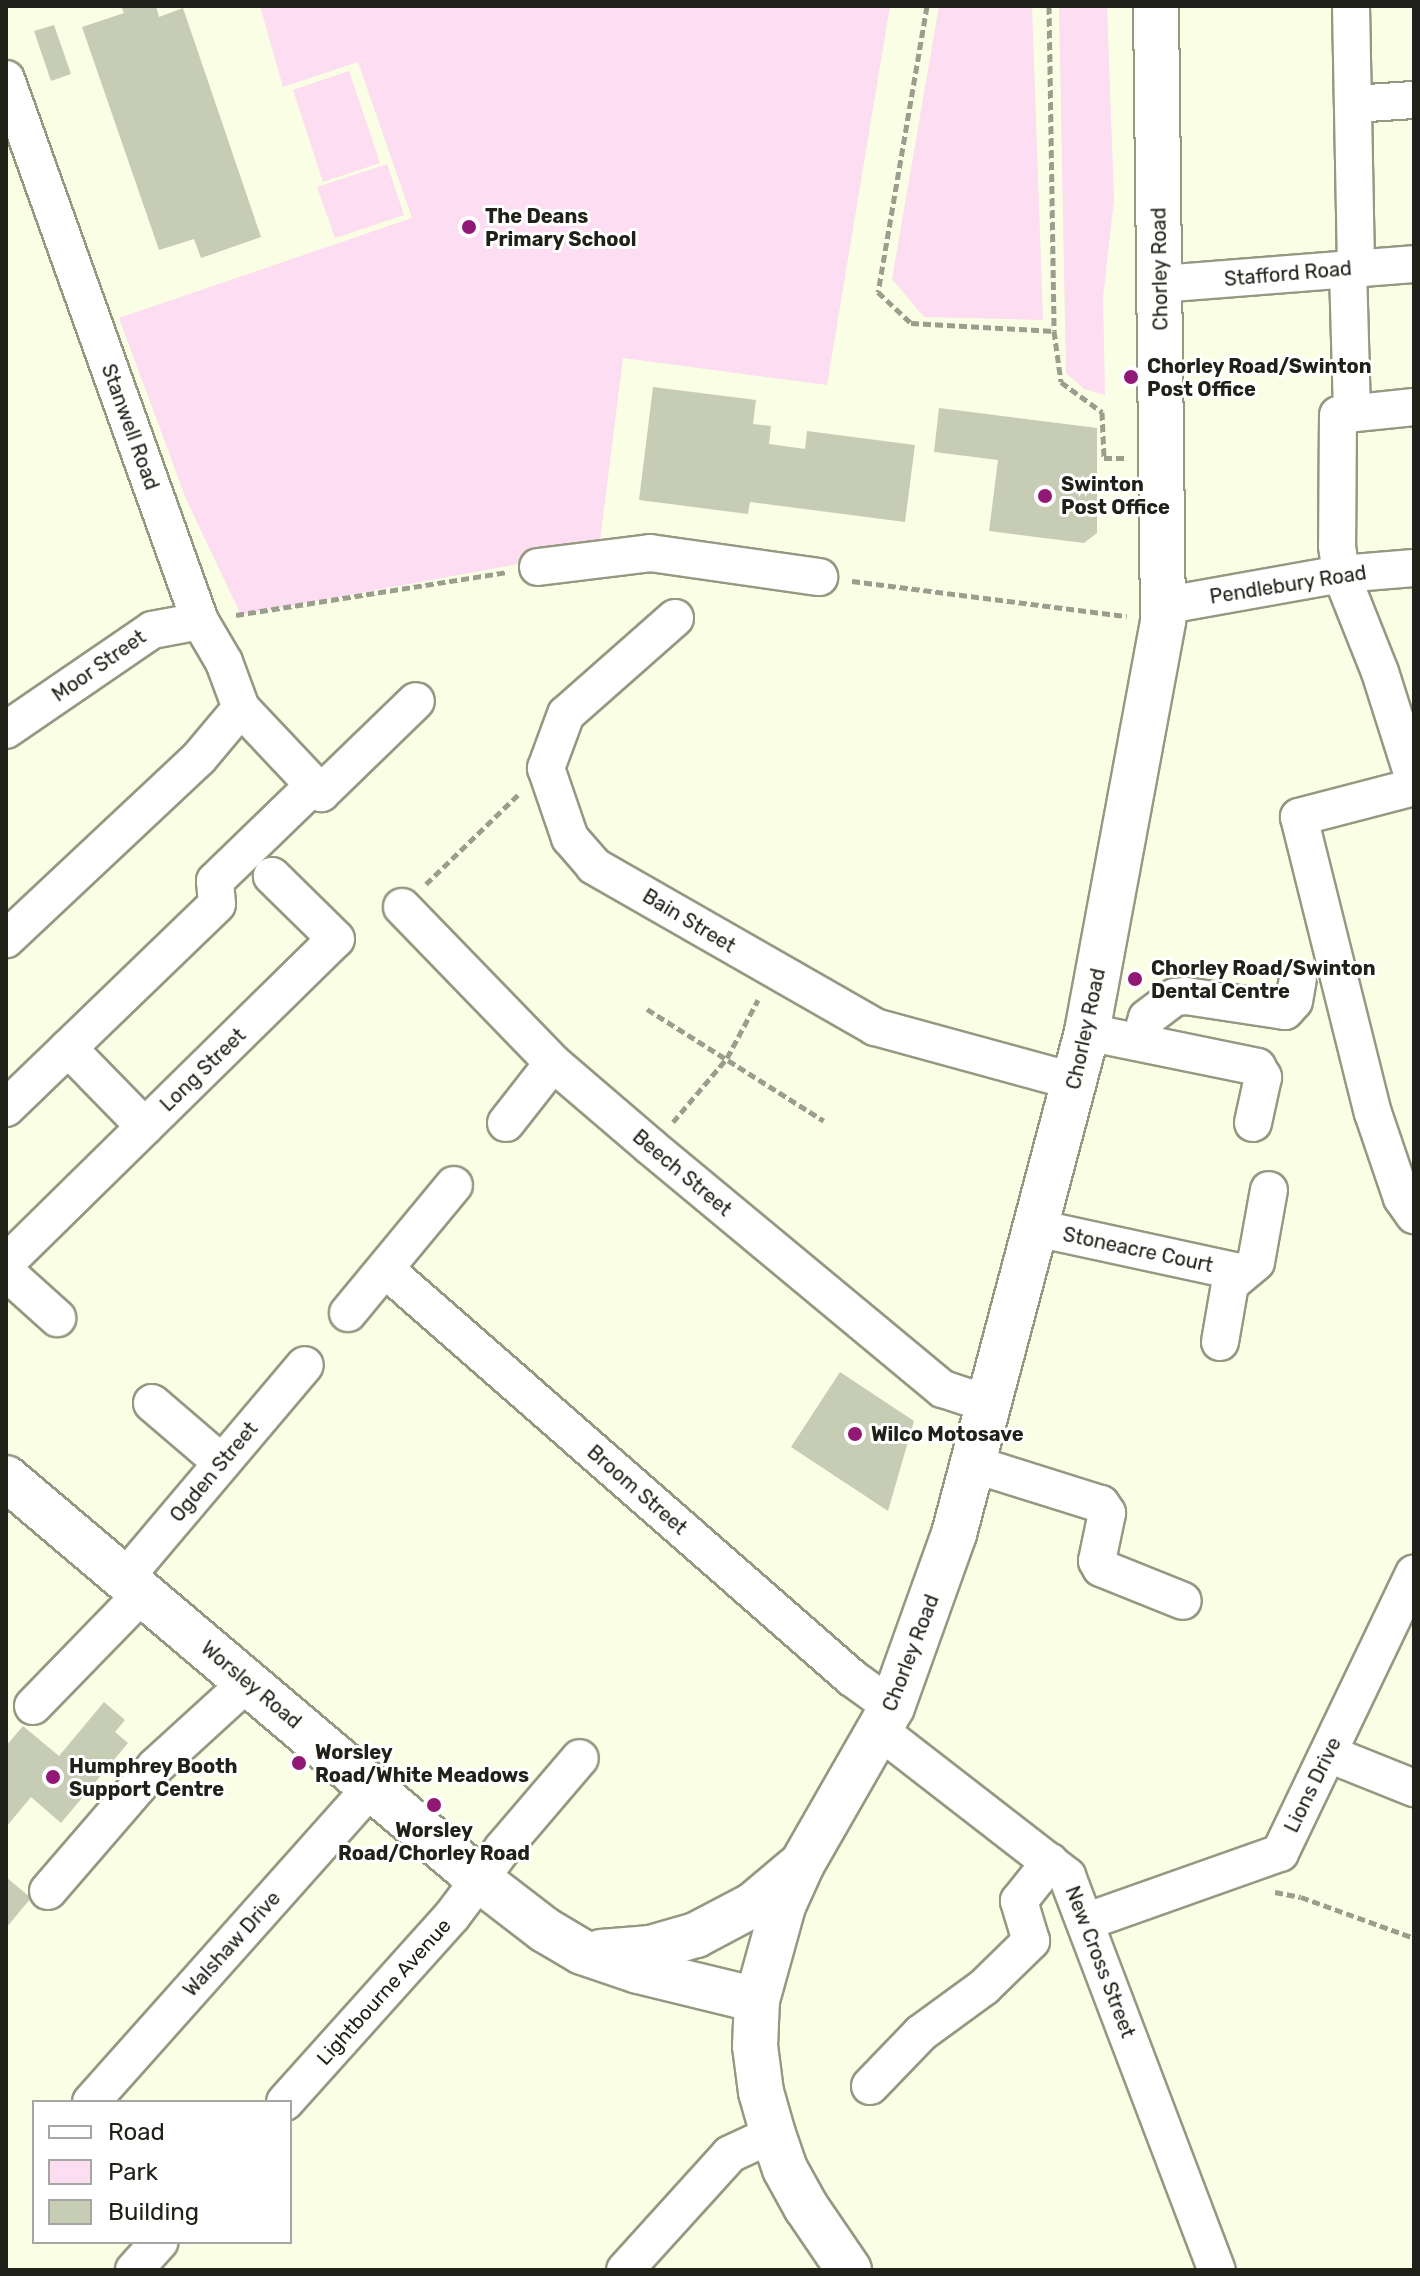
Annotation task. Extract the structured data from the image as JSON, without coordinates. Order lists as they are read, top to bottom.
{
  "streets": {
    "main road": ["Chorley Road", "Worsley Road"],
    "street": [
      "Stafford Road",
      "Stanwell Road",
      "Pendlebury Road",
      "Moor Street",
      "Bain Street",
      "Long Street",
      "Beech Street",
      "Stoneacre Court",
      "Ogden Street",
      "Broom Street",
      "Lions Drive",
      "Walshaw Drive",
      "New Cross Street",
      "Lightbourne Avenue"
    ]
  },
  "crossings": [
    ["Chorley Road", "Stafford Road"],
    ["Chorley Road", "Pendlebury Road"],
    ["Chorley Road", "Bain Street"],
    ["Chorley Road", "Beech Street"],
    ["Chorley Road", "Stoneacre Court"],
    ["Chorley Road", "Broom Street"],
    ["Chorley Road", "Worsley Road"],
    ["Chorley Road", "New Cross Street"],
    ["Stanwell Road", "Moor Street"],
    ["Ogden Street", "Worsley Road"],
    ["Broom Street", "New Cross Street"],
    ["Worsley Road", "Walshaw Drive"],
    ["Worsley Road", "Lightbourne Avenue"],
    ["Lions Drive", "New Cross Street"]
  ],
  "places": [
    "The Deans Primary School",
    "Chorley Road/Swinton Post Office",
    "Swinton Post Office",
    "Chorley Road/Swinton Dental Centre",
    "Wilco Motosave",
    "Worsley Road/White Meadows",
    "Humphrey Booth Support Centre",
    "Worsley Road/Chorley Road"
  ],
  "legend": ["Road", "Park", "Building"]
}
